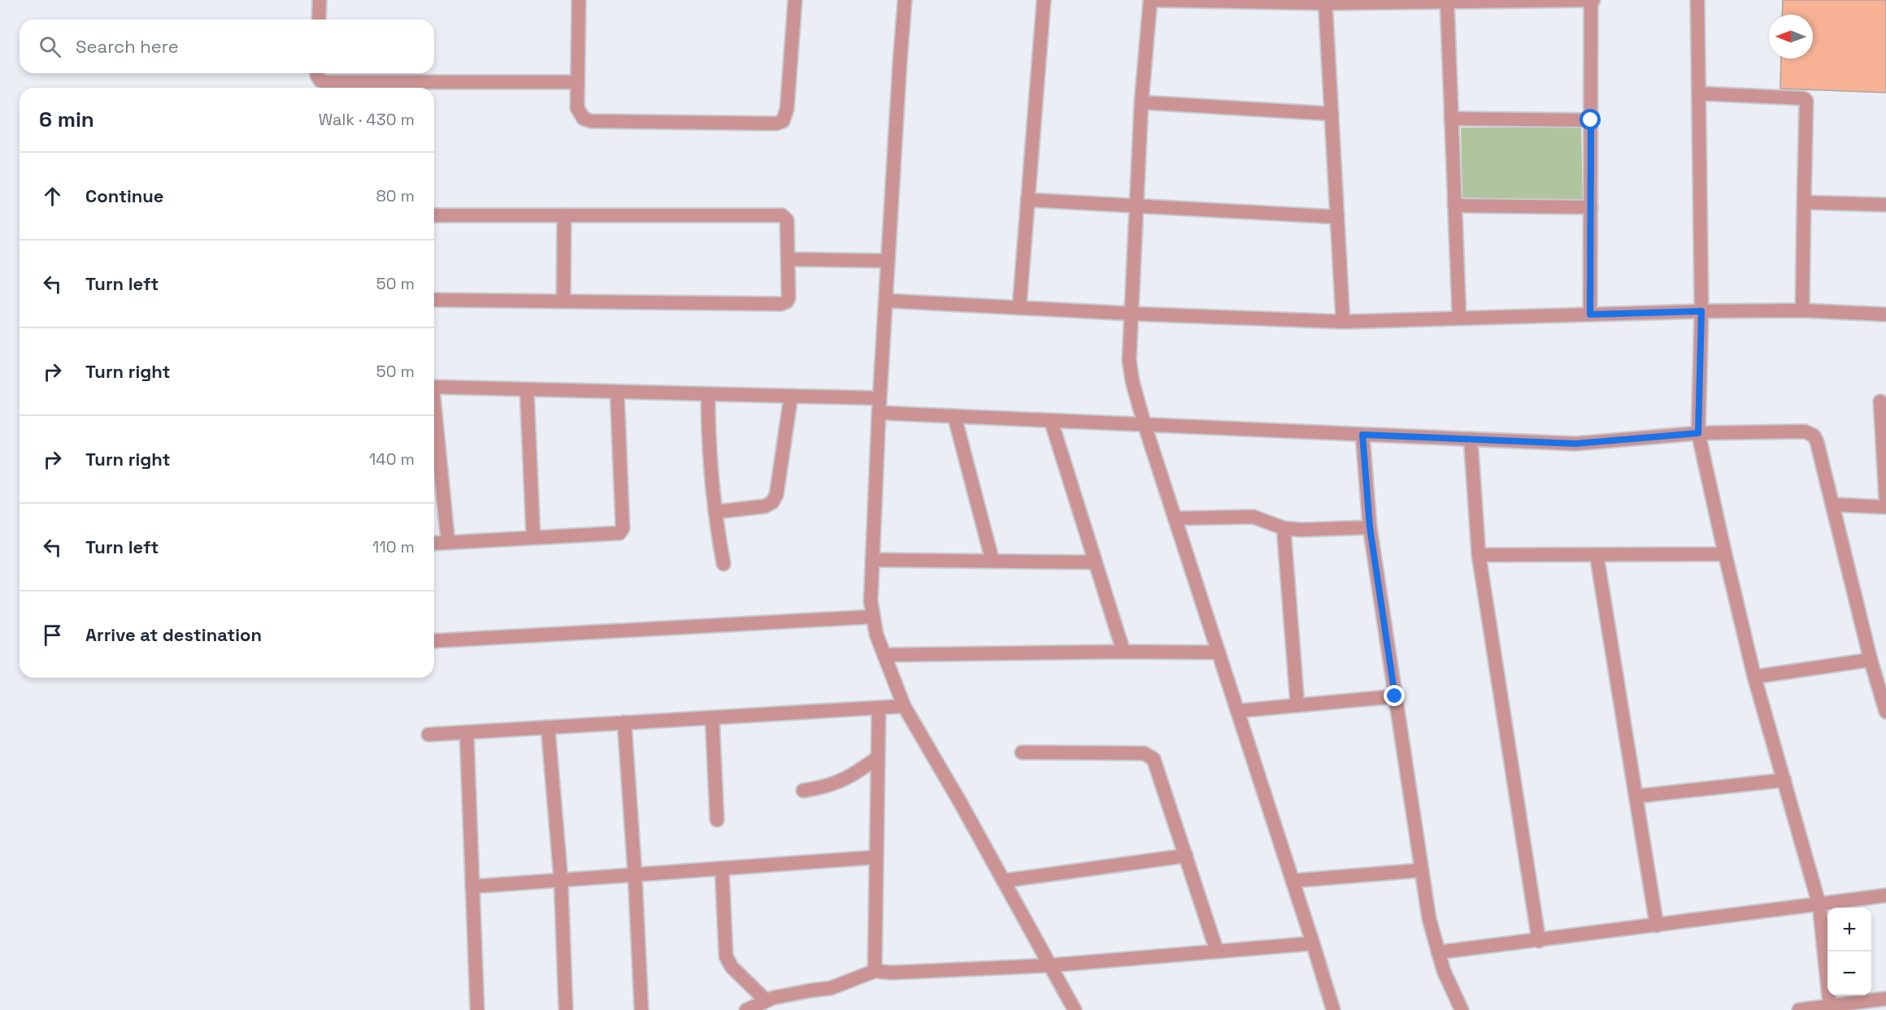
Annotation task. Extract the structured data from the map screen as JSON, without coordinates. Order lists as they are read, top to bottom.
{
  "north": "left",
  "page": {
    "search": "Search here",
    "heading": ["6 min", "Walk · 430 m"],
    "list": [
      ["Continue", "80 m"],
      ["Turn left", "50 m"],
      ["Turn right", "50 m"],
      ["Turn right", "140 m"],
      ["Turn left", "110 m"],
      "Arrive at destination"
    ],
    "map_buttons": ["+", "−"]
  }
}
